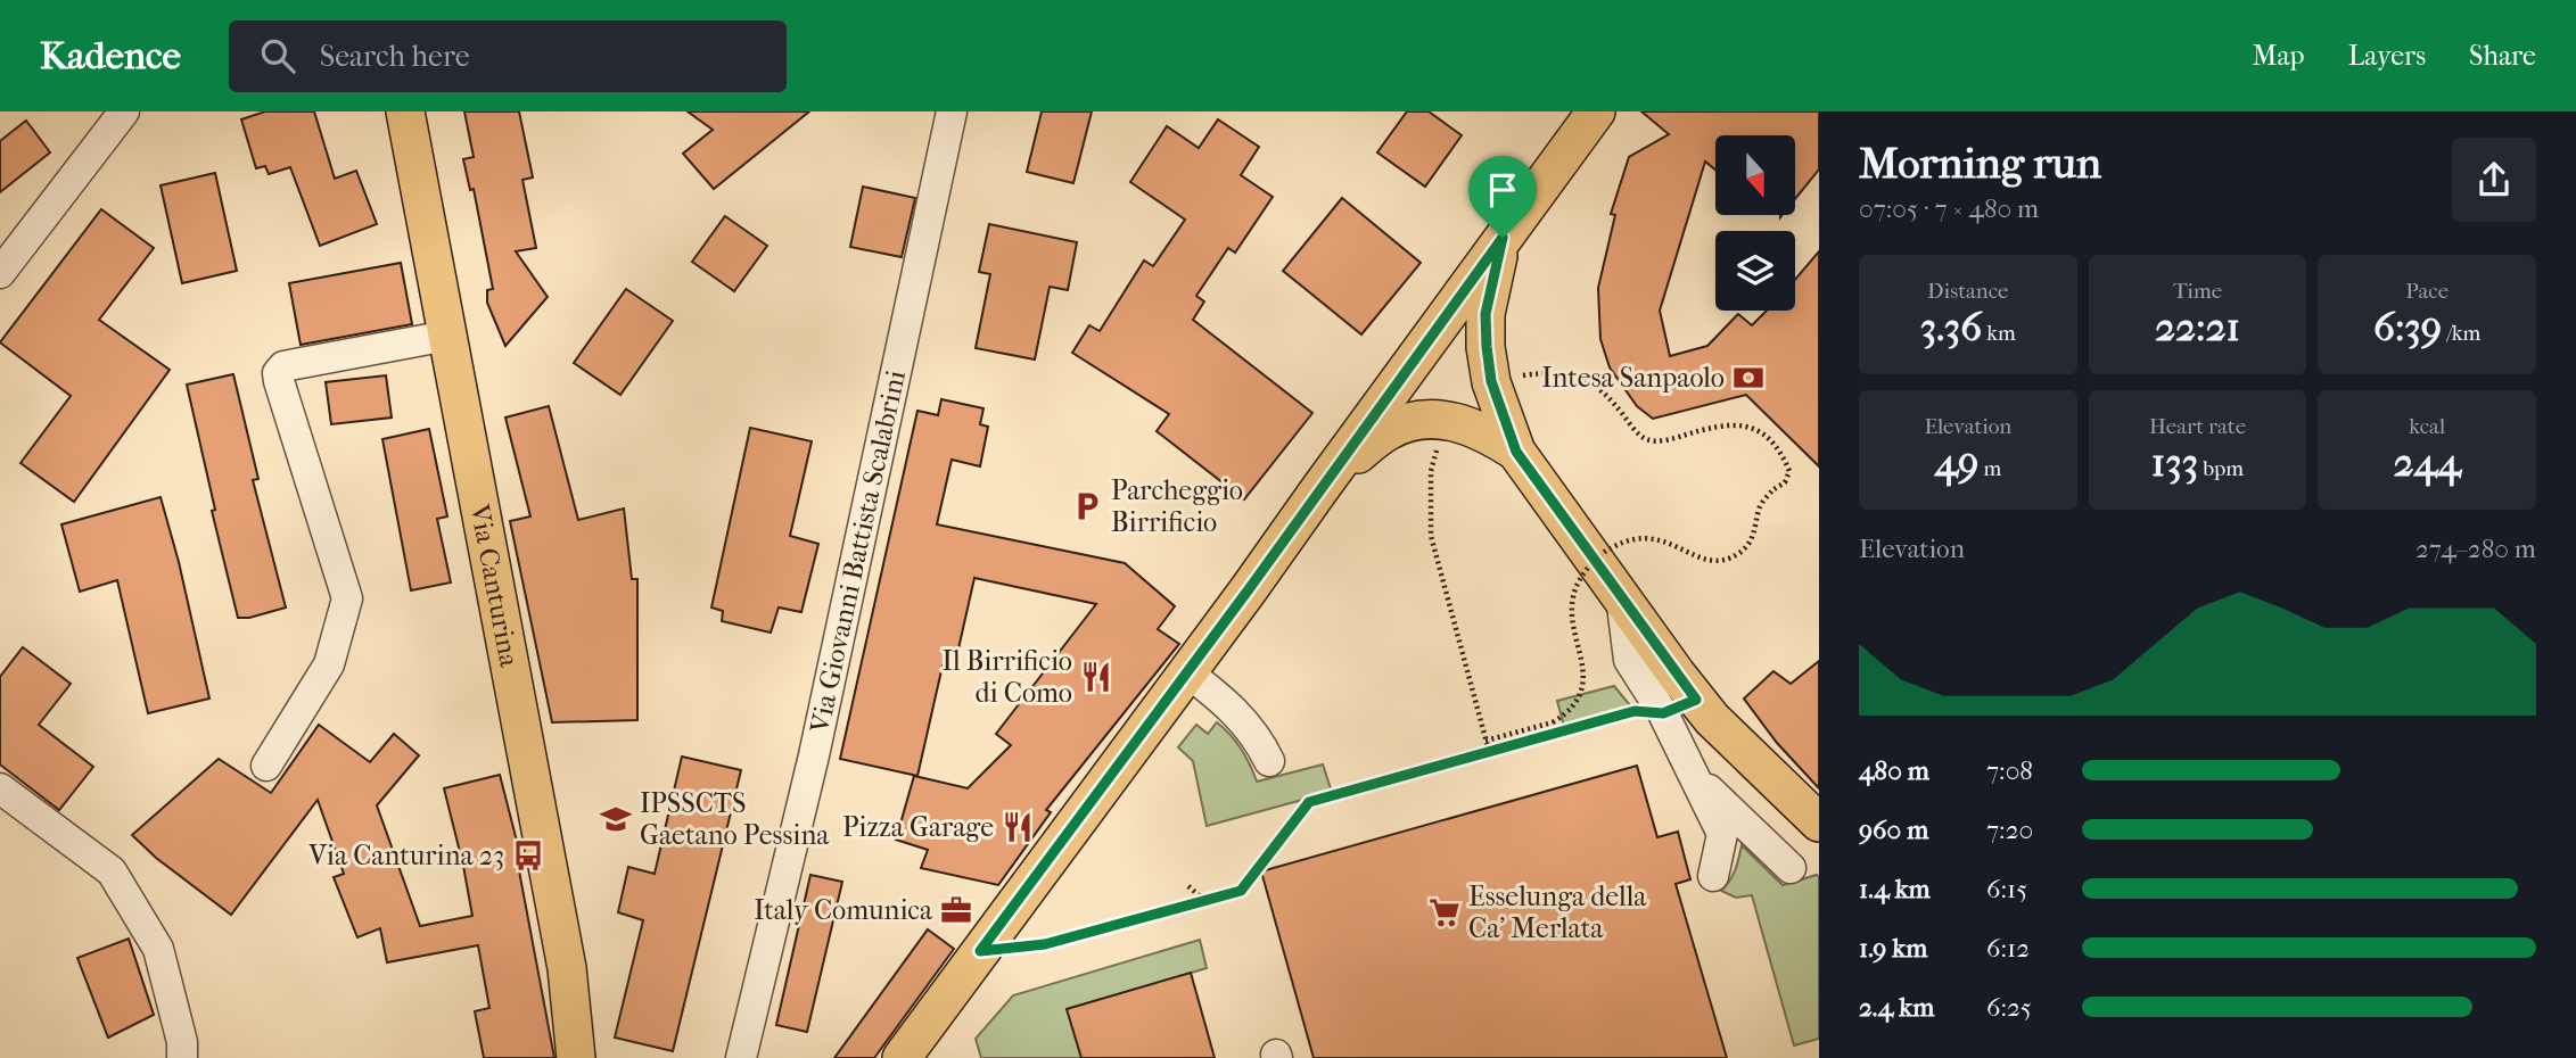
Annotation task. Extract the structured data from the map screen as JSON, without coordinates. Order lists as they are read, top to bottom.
{
  "streets": {
    "main road": ["Via Canturina"],
    "street": ["Via Giovanni Battista Scalabrini"]
  },
  "places": {
    "bank": ["Intesa Sanpaolo"],
    "parking": ["Parcheggio Birrificio"],
    "restaurant": ["Il Birrificio di Como", "Pizza Garage"],
    "school or university": ["IPSSCTS Gaetano Pessina"],
    "bus stop": ["Via Canturina 23"],
    "office": ["Italy Comunica"],
    "supermarket": ["Esselunga della Ca' Merlata"]
  },
  "north": "bottom",
  "page": {
    "header": "Kadence",
    "search": "Search here",
    "nav": ["Map", "Layers", "Share"],
    "heading": ["Morning run", "07:05 · 7 × 480 m"],
    "stats": [
      ["Distance", "3.36 km"],
      ["Time", "22:21"],
      ["Pace", "6:39 /km"],
      ["Elevation", "49 m"],
      ["Heart rate", "133 bpm"],
      ["kcal", "244"]
    ],
    "chart": ["Elevation", "274–280 m"],
    "list": [
      {
        "name": "480 m",
        "note": "7:08"
      },
      {
        "name": "960 m",
        "note": "7:20"
      },
      {
        "name": "1.4 km",
        "note": "6:15"
      },
      {
        "name": "1.9 km",
        "note": "6:12"
      },
      {
        "name": "2.4 km",
        "note": "6:25"
      }
    ]
  }
}
